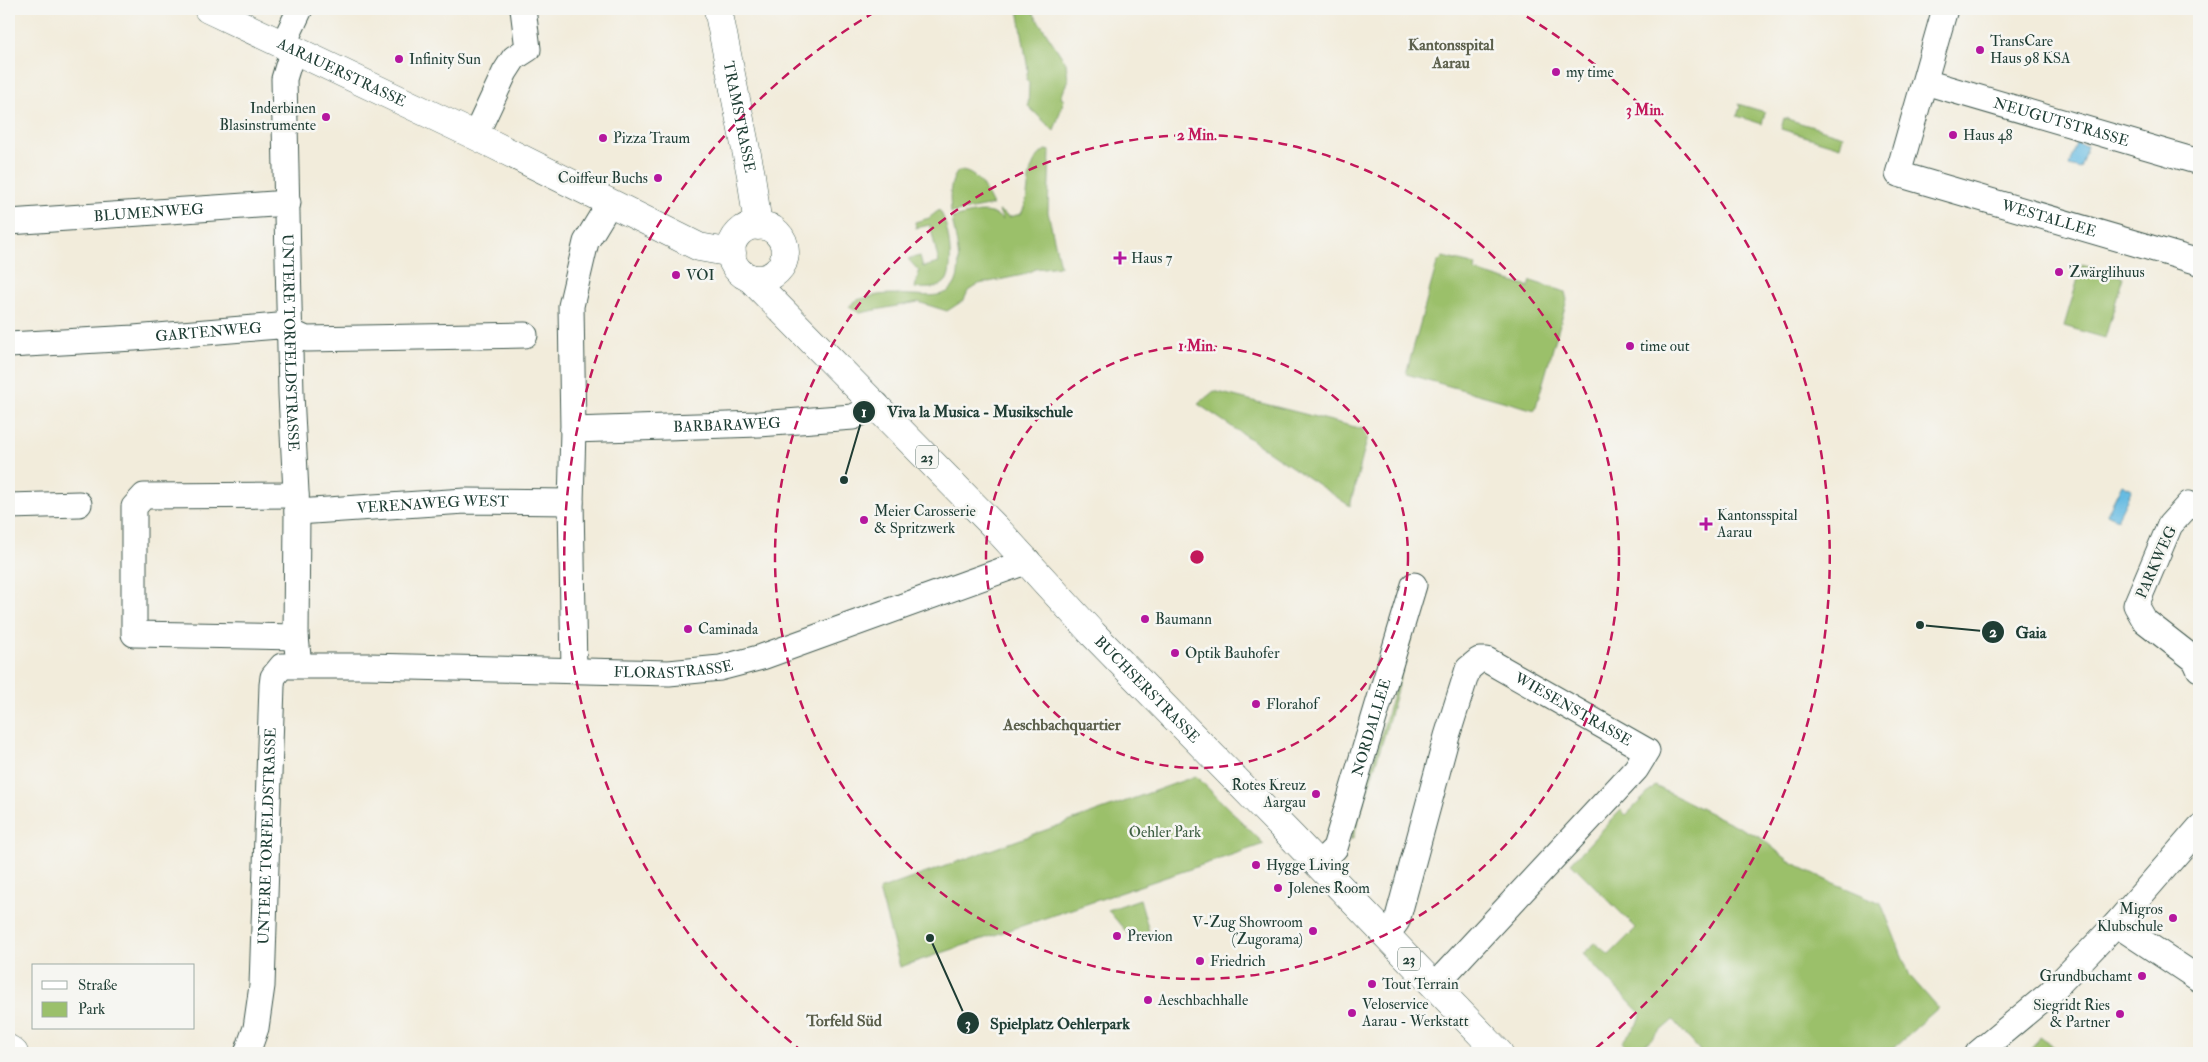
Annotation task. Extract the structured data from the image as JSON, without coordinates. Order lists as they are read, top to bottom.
{
  "streets": {
    "main road": [
      "AARAUERSTRASSE",
      "TRAMSTRASSE",
      "23",
      "BUCHSERSTRASSE"
    ],
    "street": [
      "NEUGUTSTRASSE",
      "BLUMENWEG",
      "WESTALLEE",
      "GARTENWEG",
      "UNTERE TORFELDSTRASSE",
      "BARBARAWEG",
      "VERENAWEG WEST",
      "PARKWEG",
      "FLORASTRASSE",
      "WIESENSTRASSE",
      "NORDALLEE"
    ]
  },
  "crossings": [
    ["AARAUERSTRASSE", "TRAMSTRASSE"],
    ["AARAUERSTRASSE", "UNTERE TORFELDSTRASSE"],
    ["AARAUERSTRASSE", "23"],
    ["AARAUERSTRASSE", "BUCHSERSTRASSE"],
    ["TRAMSTRASSE", "23"],
    ["TRAMSTRASSE", "BUCHSERSTRASSE"],
    ["NEUGUTSTRASSE", "WESTALLEE"],
    ["BLUMENWEG", "UNTERE TORFELDSTRASSE"],
    ["GARTENWEG", "UNTERE TORFELDSTRASSE"],
    ["UNTERE TORFELDSTRASSE", "VERENAWEG WEST"],
    ["UNTERE TORFELDSTRASSE", "FLORASTRASSE"],
    ["BARBARAWEG", "BUCHSERSTRASSE"],
    ["23", "BUCHSERSTRASSE"],
    ["FLORASTRASSE", "BUCHSERSTRASSE"],
    ["BUCHSERSTRASSE", "WIESENSTRASSE"],
    ["BUCHSERSTRASSE", "NORDALLEE"]
  ],
  "districts": ["Kantonsspital Aarau", "Aeschbachquartier", "Torfeld Süd"],
  "parks": ["Oehler Park"],
  "places": {
    "other": [
      "TransCare Haus 98 KSA",
      "Infinity Sun",
      "my time",
      "Inderbinen Blasinstrumente",
      "Haus 48",
      "Pizza Traum",
      "Coiffeur Buchs",
      "Zwärglihuus",
      "VOI",
      "time out",
      "Viva la Musica - Musikschule",
      "Meier Carosserie & Spritzwerk",
      "Baumann",
      "Gaia",
      "Caminada",
      "Optik Bauhofer",
      "Florahof",
      "Rotes Kreuz Aargau",
      "Hygge Living",
      "Jolenes Room",
      "Migros Klubschule",
      "V-Zug Showroom (Zugorama)",
      "Previon",
      "Spielplatz Oehlerpark",
      "Friedrich",
      "Grundbuchamt",
      "Tout Terrain",
      "Aeschbachhalle",
      "Veloservice Aarau - Werkstatt",
      "Siegridt Ries & Partner"
    ],
    "health": ["Haus 7", "Kantonsspital Aarau"]
  },
  "legend": ["Straße", "Park"],
  "rings": ["3 Min.", "2 Min.", "1 Min."]
}
